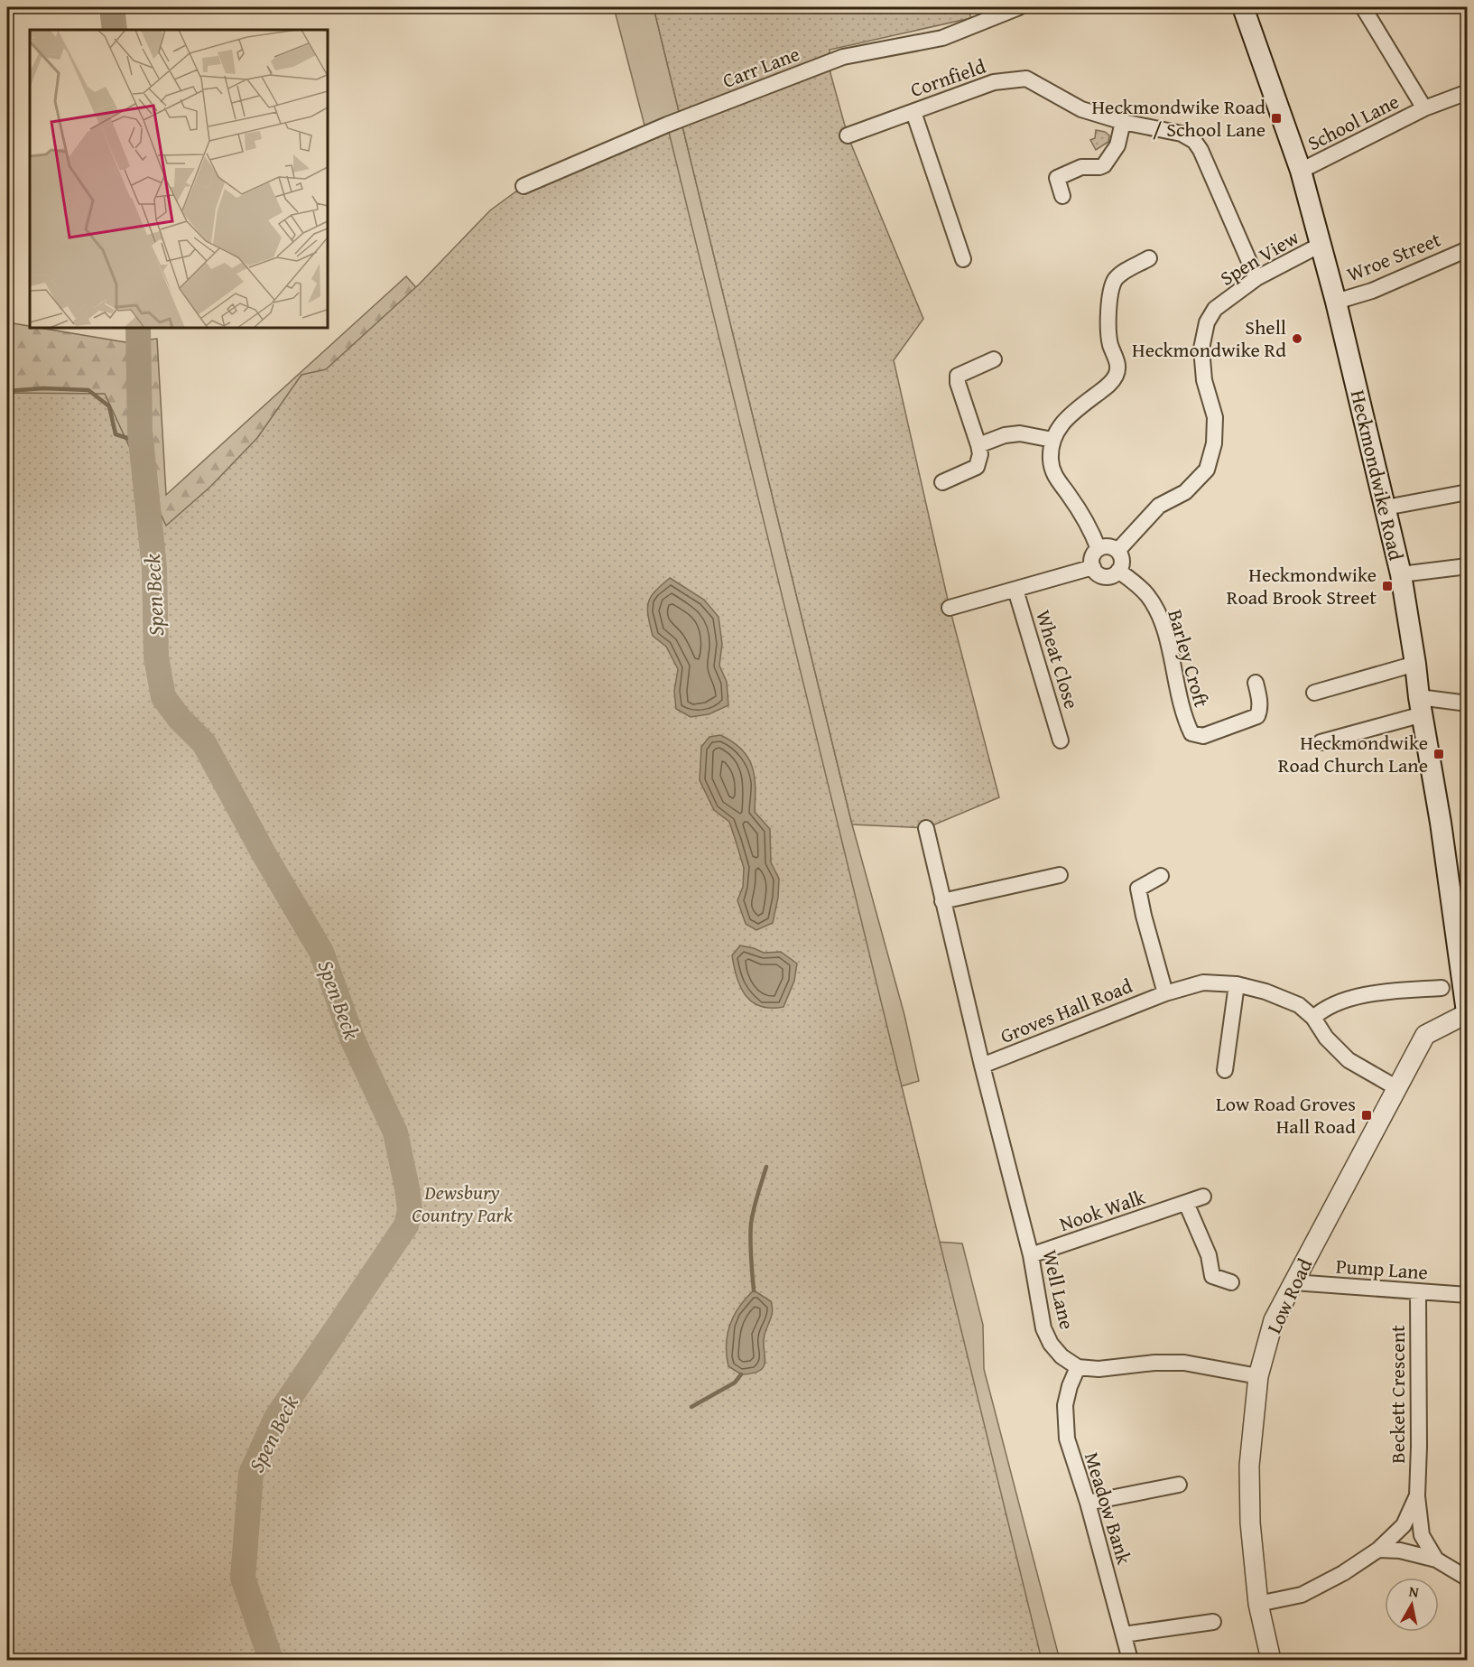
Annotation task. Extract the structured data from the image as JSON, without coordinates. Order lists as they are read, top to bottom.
{
  "streets": {
    "main road": ["Heckmondwike Road"],
    "street": [
      "Carr Lane",
      "Cornfield",
      "School Lane",
      "Wroe Street",
      "Spen View",
      "Barley Croft",
      "Wheat Close",
      "Groves Hall Road",
      "Nook Walk",
      "Pump Lane",
      "Well Lane",
      "Low Road",
      "Beckett Crescent",
      "Meadow Bank"
    ]
  },
  "crossings": [
    ["Cornfield", "Spen View"],
    ["School Lane", "Heckmondwike Road"],
    ["Wroe Street", "Heckmondwike Road"],
    ["Spen View", "Heckmondwike Road"],
    ["Spen View", "Barley Croft"],
    ["Heckmondwike Road", "Low Road"],
    ["Groves Hall Road", "Well Lane"],
    ["Groves Hall Road", "Low Road"],
    ["Nook Walk", "Well Lane"],
    ["Pump Lane", "Low Road"],
    ["Pump Lane", "Beckett Crescent"],
    ["Well Lane", "Meadow Bank"],
    ["Low Road", "Beckett Crescent"]
  ],
  "water": ["Spen Beck"],
  "parks": ["Dewsbury Country Park"],
  "places": {
    "transit": [
      "Heckmondwike Road / School Lane",
      "Heckmondwike Road Brook Street",
      "Heckmondwike Road Church Lane",
      "Low Road Groves Hall Road"
    ],
    "other": ["Shell Heckmondwike Rd"]
  },
  "north": "top"
}
